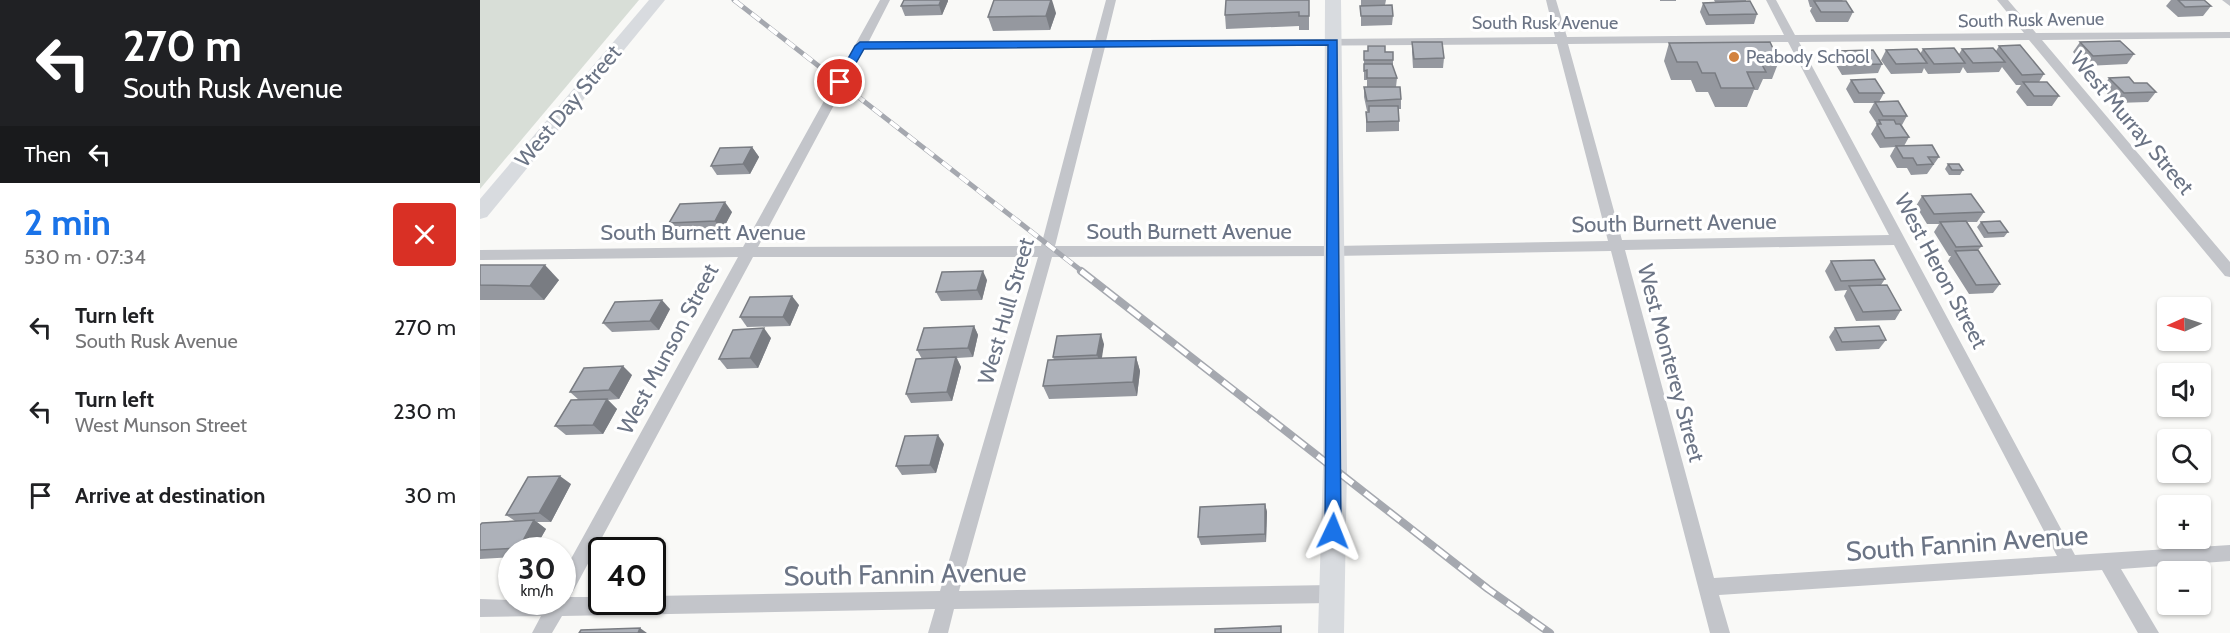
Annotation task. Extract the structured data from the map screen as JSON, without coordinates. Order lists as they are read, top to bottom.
{
  "streets": {
    "street": [
      "South Rusk Avenue",
      "West Day Street",
      "West Murray Street",
      "South Burnett Avenue",
      "West Heron Street",
      "West Hull Street",
      "West Munson Street",
      "West Monterey Street",
      "South Fannin Avenue"
    ]
  },
  "crossings": [
    ["South Rusk Avenue", "West Murray Street"],
    ["South Rusk Avenue", "West Heron Street"],
    ["South Rusk Avenue", "West Hull Street"],
    ["South Rusk Avenue", "West Munson Street"],
    ["South Rusk Avenue", "West Monterey Street"],
    ["South Burnett Avenue", "West Heron Street"],
    ["South Burnett Avenue", "West Hull Street"],
    ["South Burnett Avenue", "West Munson Street"],
    ["South Burnett Avenue", "West Monterey Street"],
    ["West Heron Street", "South Fannin Avenue"],
    ["West Hull Street", "South Fannin Avenue"],
    ["West Monterey Street", "South Fannin Avenue"]
  ],
  "places": ["Peabody School"],
  "north": "left",
  "page": {
    "turn": ["270 m", "South Rusk Avenue"],
    "then": "Then",
    "heading": ["2 min", "530 m · 07:34"],
    "list": [
      {
        "name": "Turn left",
        "note": "South Rusk Avenue",
        "value": "270 m"
      },
      {
        "name": "Turn left",
        "note": "West Munson Street",
        "value": "230 m"
      },
      {
        "name": "Arrive at destination",
        "value": "30 m"
      }
    ],
    "map_buttons": ["+", "−"],
    "speed": "30 km/h",
    "limit": "40"
  }
}
